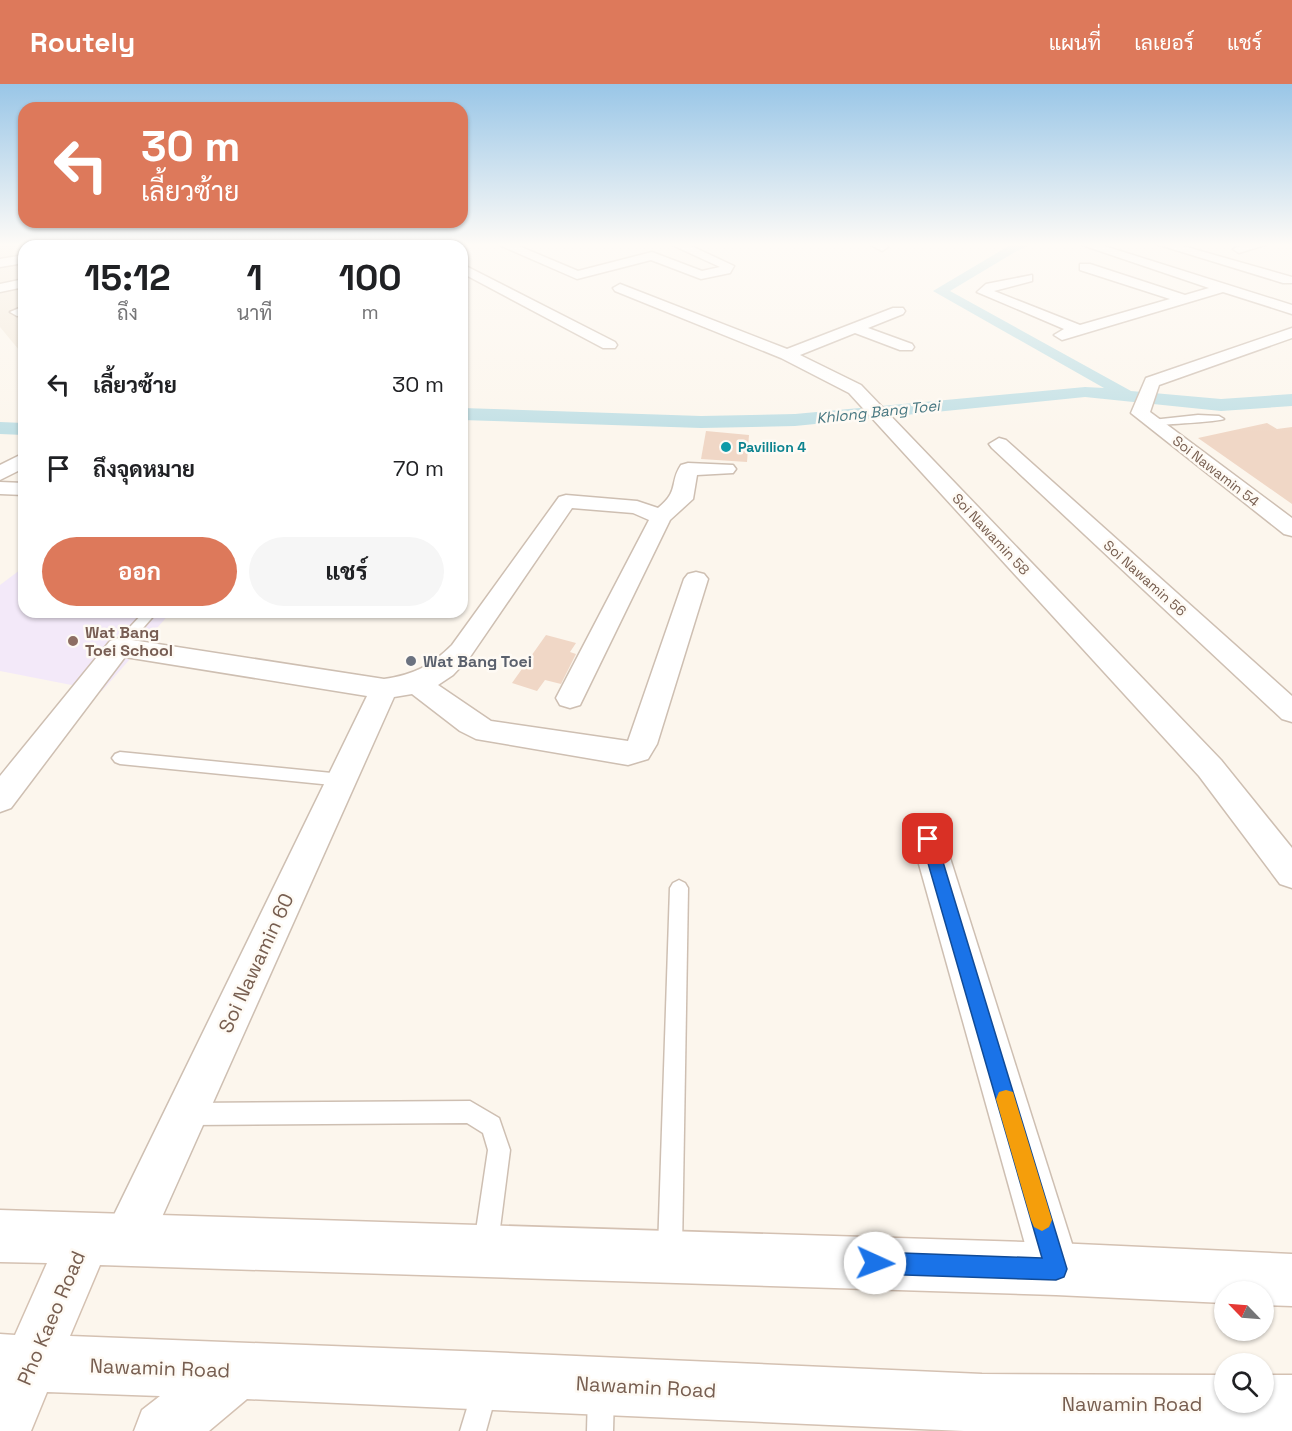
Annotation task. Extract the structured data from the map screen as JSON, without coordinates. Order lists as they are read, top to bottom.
{
  "streets": {
    "main road": ["Pho Kaeo Road", "Nawamin Road"],
    "street": [
      "Soi Nawamin 54",
      "Soi Nawamin 58",
      "Soi Nawamin 56",
      "Soi Nawamin 60"
    ]
  },
  "crossings": [
    ["Soi Nawamin 60", "Pho Kaeo Road"],
    ["Pho Kaeo Road", "Nawamin Road"]
  ],
  "water": ["Khlong Bang Toei"],
  "places": ["Pavillion 4", "Wat Bang Toei School", "Wat Bang Toei"],
  "north": "top left",
  "page": {
    "header": "Routely",
    "nav": ["แผนที่", "เลเยอร์", "แชร์"],
    "turn": ["30 m", "เลี้ยวซ้าย"],
    "eta": [
      "15:12",
      "ถึง",
      "1",
      "นาที",
      "100",
      "m"
    ],
    "list": [
      {
        "name": "เลี้ยวซ้าย",
        "value": "30 m"
      },
      {
        "name": "ถึงจุดหมาย",
        "value": "70 m"
      }
    ],
    "buttons": ["ออก", "แชร์"]
  }
}
